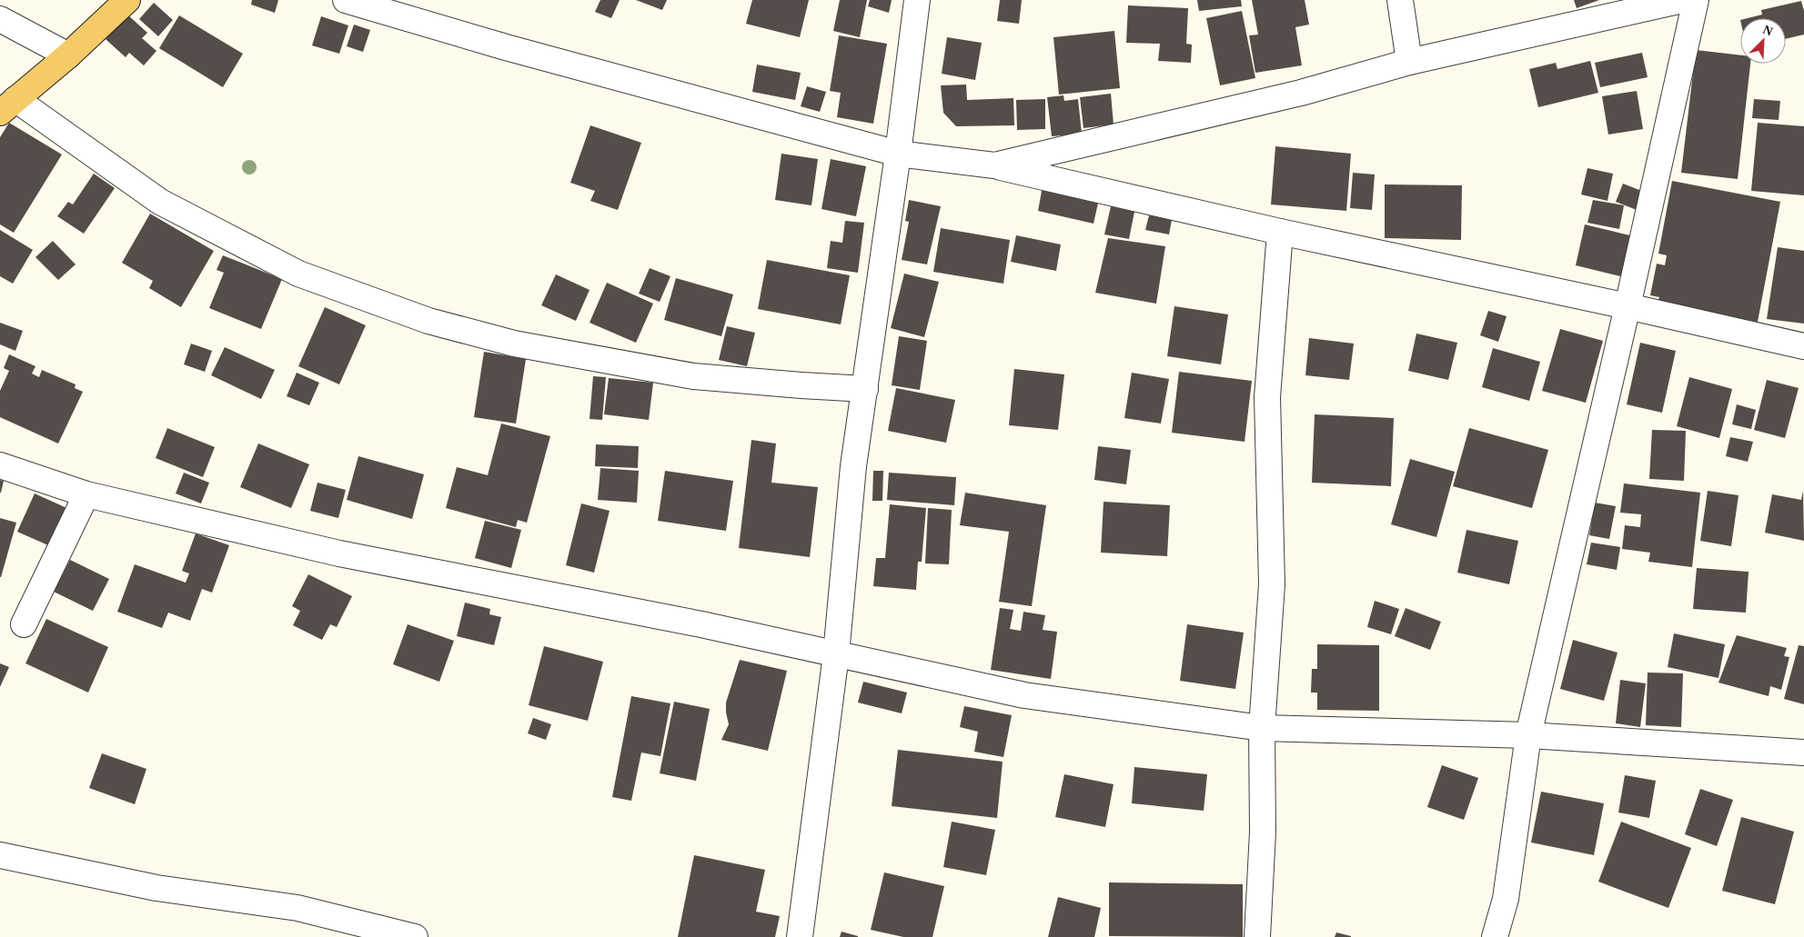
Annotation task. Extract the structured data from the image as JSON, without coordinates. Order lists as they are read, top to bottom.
{
  "north": "top right"
}
